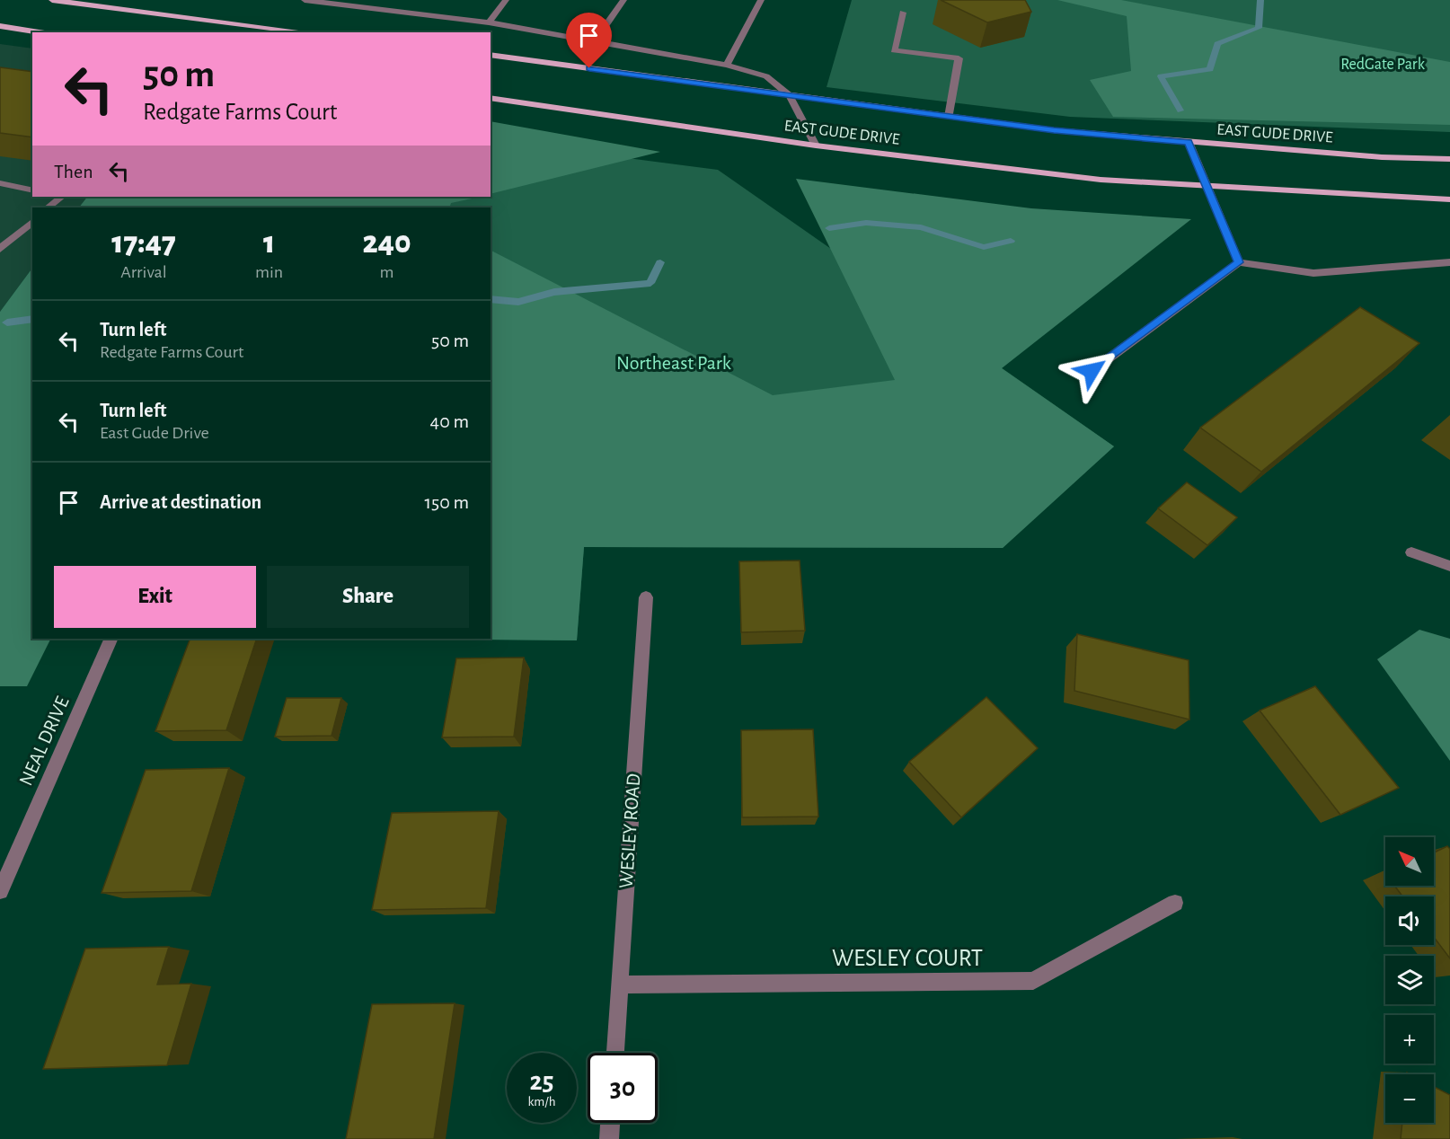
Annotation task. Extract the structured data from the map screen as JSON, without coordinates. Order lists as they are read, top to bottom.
{
  "streets": {
    "main road": ["EAST GUDE DRIVE"],
    "street": ["NEAL DRIVE", "WESLEY ROAD", "WESLEY COURT"]
  },
  "crossings": [
    ["WESLEY ROAD", "WESLEY COURT"]
  ],
  "parks": ["RedGate Park", "Northeast Park"],
  "north": "top left",
  "page": {
    "turn": ["50 m", "Redgate Farms Court"],
    "then": "Then",
    "eta": [
      "17:47",
      "Arrival",
      "1",
      "min",
      "240",
      "m"
    ],
    "list": [
      {
        "name": "Turn left",
        "note": "Redgate Farms Court",
        "value": "50 m"
      },
      {
        "name": "Turn left",
        "note": "East Gude Drive",
        "value": "40 m"
      },
      {
        "name": "Arrive at destination",
        "value": "150 m"
      }
    ],
    "buttons": ["Exit", "Share"],
    "map_buttons": ["+", "−"],
    "speed": "25 km/h",
    "limit": "30"
  }
}
